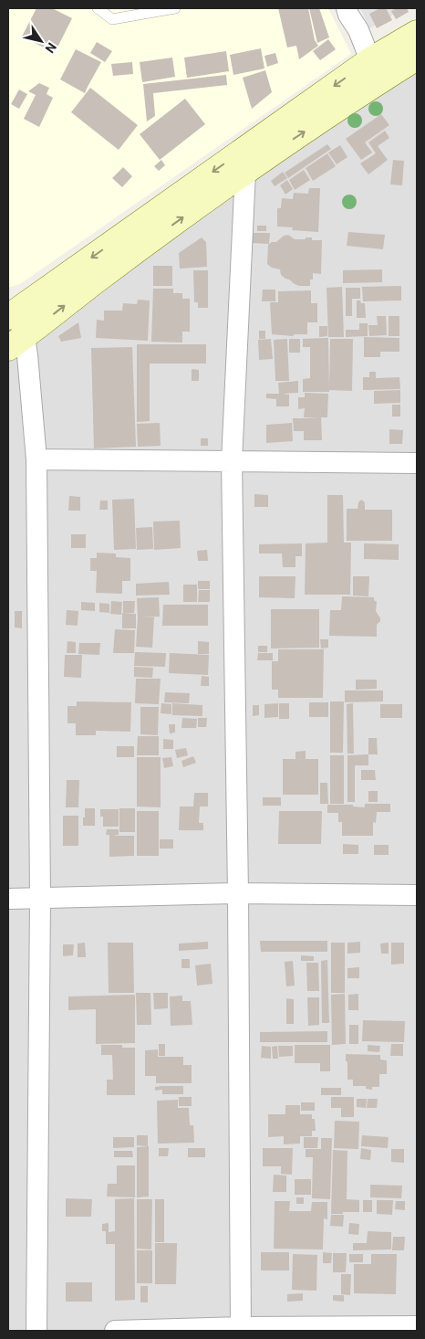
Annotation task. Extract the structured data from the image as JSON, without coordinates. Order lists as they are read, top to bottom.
{
  "north": "bottom right"
}
